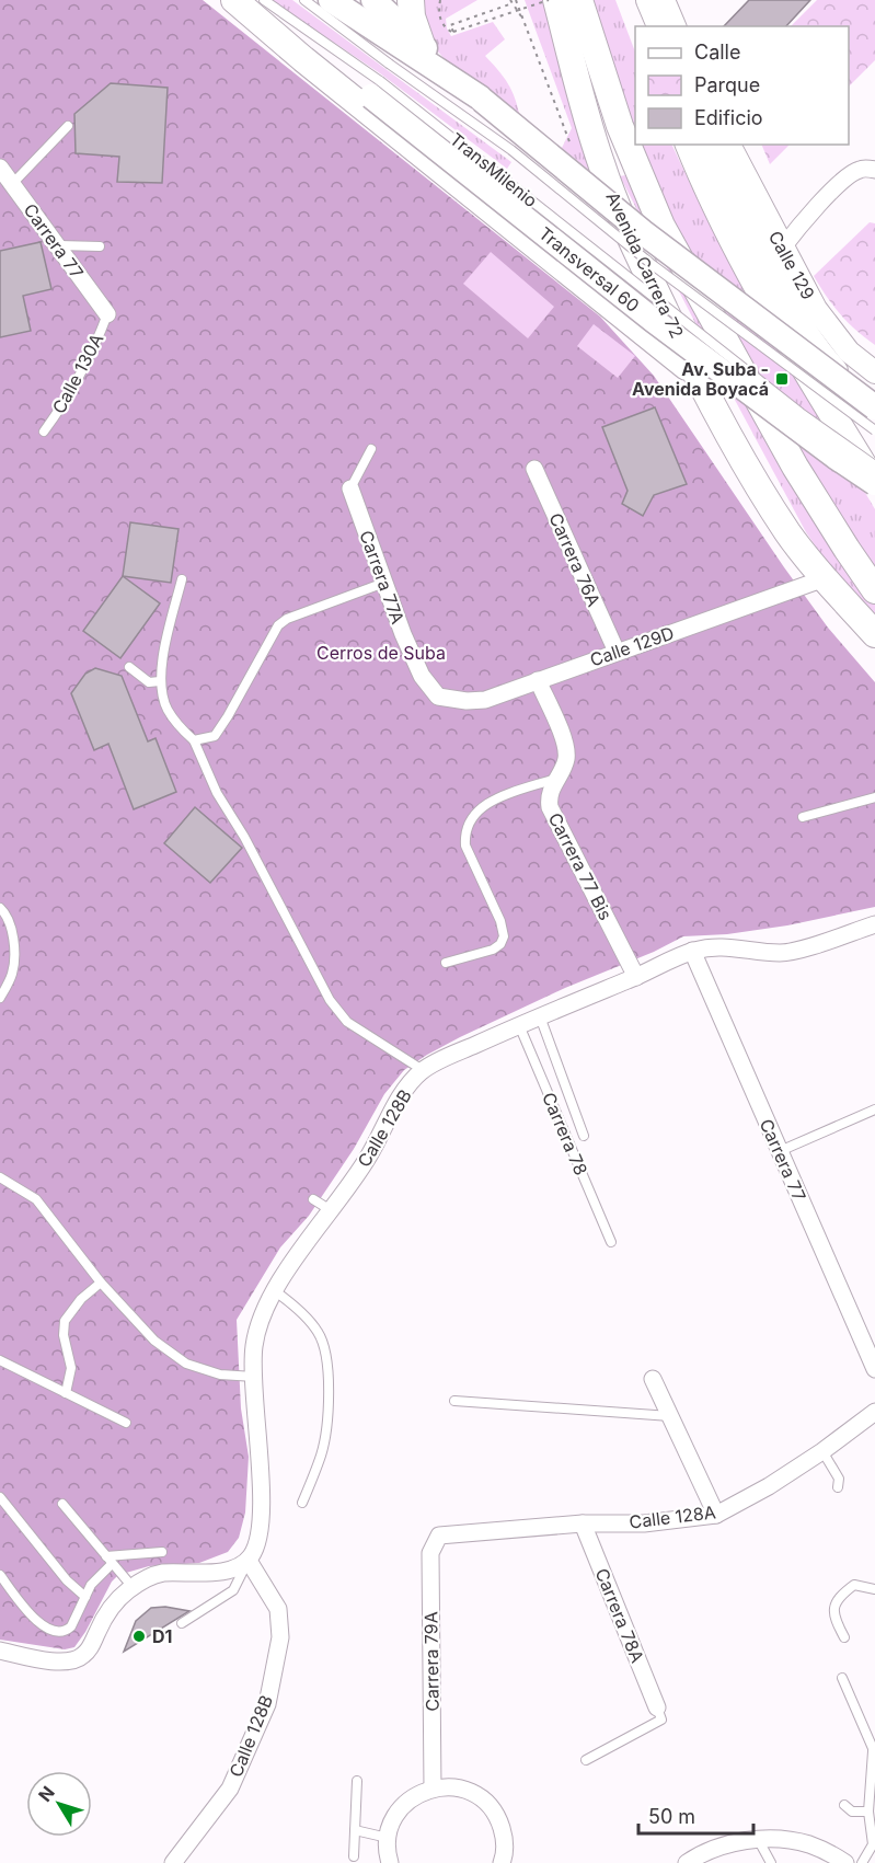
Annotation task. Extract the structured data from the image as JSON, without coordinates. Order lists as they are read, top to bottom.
{
  "streets": {
    "highway": ["Avenida Carrera 72"],
    "main road": ["Calle 129", "Transversal 60"],
    "street": [
      "Carrera 77",
      "Carrera 76A",
      "Carrera 77A",
      "Calle 129D",
      "Carrera 77 Bis",
      "Calle 128B",
      "Calle 128A",
      "Carrera 78A",
      "Carrera 79A"
    ],
    "lane": ["TransMilenio", "Calle 130A", "Carrera 78"]
  },
  "crossings": [
    ["TransMilenio", "Transversal 60"],
    ["Carrera 77", "Calle 130A"],
    ["Carrera 77", "Calle 128B"],
    ["Avenida Carrera 72", "Calle 129D"],
    ["Carrera 76A", "Calle 129D"],
    ["Carrera 77A", "Calle 129D"],
    ["Calle 129D", "Carrera 77 Bis"],
    ["Carrera 77 Bis", "Calle 128B"],
    ["Calle 128B", "Carrera 78"],
    ["Calle 128A", "Carrera 78A"],
    ["Calle 128A", "Carrera 79A"]
  ],
  "parks": ["Cerros de Suba"],
  "places": {
    "transit": ["Av. Suba - Avenida Boyacá"],
    "other": ["D1"]
  },
  "legend": ["Calle", "Parque", "Edificio"],
  "scale_bar": "50 m",
  "north": "top left"
}
